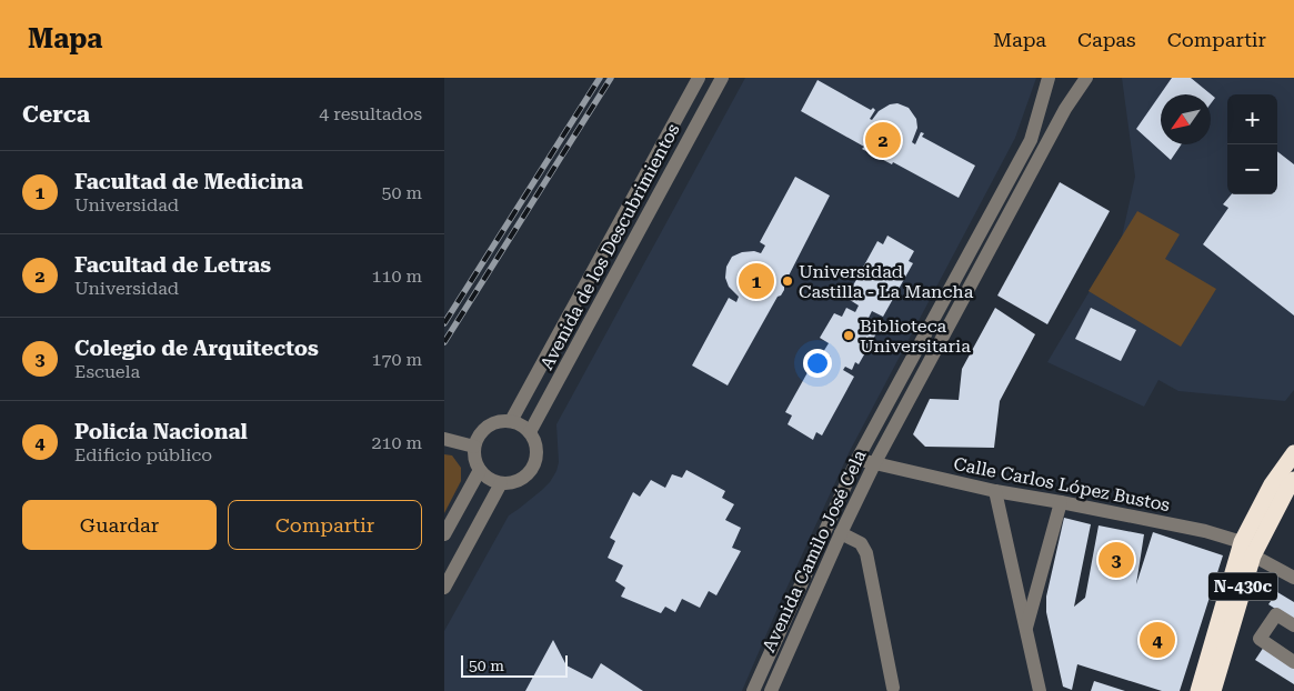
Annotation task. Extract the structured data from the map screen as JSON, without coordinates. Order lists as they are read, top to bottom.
{
  "streets": {
    "highway": ["N-430c"],
    "street": ["Avenida de los Descubrimientos", "Calle Carlos López Bustos", "Avenida Camilo José Cela"]
  },
  "crossings": [
    ["Calle Carlos López Bustos", "Avenida Camilo José Cela"],
    ["Calle Carlos López Bustos", "N-430c"]
  ],
  "places": ["Universidad Castilla - La Mancha", "Biblioteca Universitaria"],
  "scale_bar": "50 m",
  "north": "bottom left",
  "page": {
    "header": "Mapa",
    "nav": ["Mapa", "Capas", "Compartir"],
    "heading": ["Cerca", "4 resultados"],
    "map_buttons": ["+", "−"],
    "pins": [
      "2",
      "1",
      "3",
      "4"
    ],
    "list": [
      {
        "mark": "1",
        "name": "Facultad de Medicina",
        "note": "Universidad",
        "value": "50 m"
      },
      {
        "mark": "2",
        "name": "Facultad de Letras",
        "note": "Universidad",
        "value": "110 m"
      },
      {
        "mark": "3",
        "name": "Colegio de Arquitectos",
        "note": "Escuela",
        "value": "170 m"
      },
      {
        "mark": "4",
        "name": "Policía Nacional",
        "note": "Edificio público",
        "value": "210 m"
      }
    ],
    "buttons": ["Guardar", "Compartir"],
    "scale": "50 m"
  }
}
